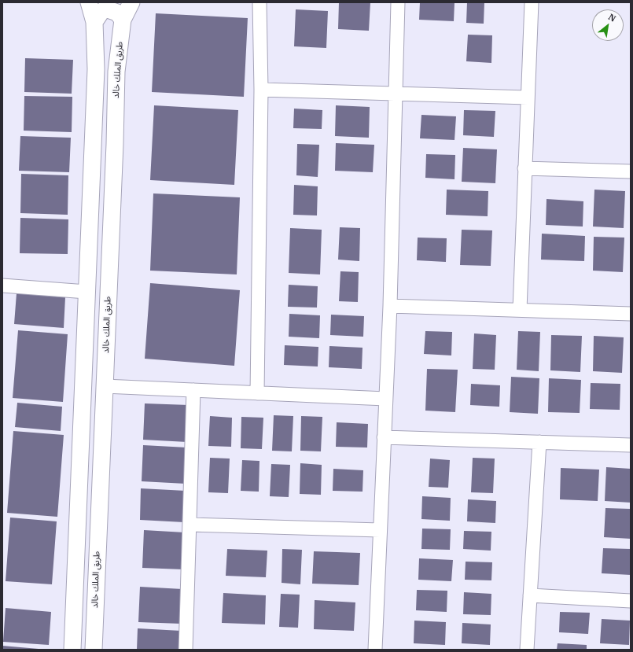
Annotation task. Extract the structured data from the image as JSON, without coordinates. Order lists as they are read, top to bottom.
{
  "streets": {
    "main road": ["طريق الملك خالد"]
  },
  "north": "top right"
}
